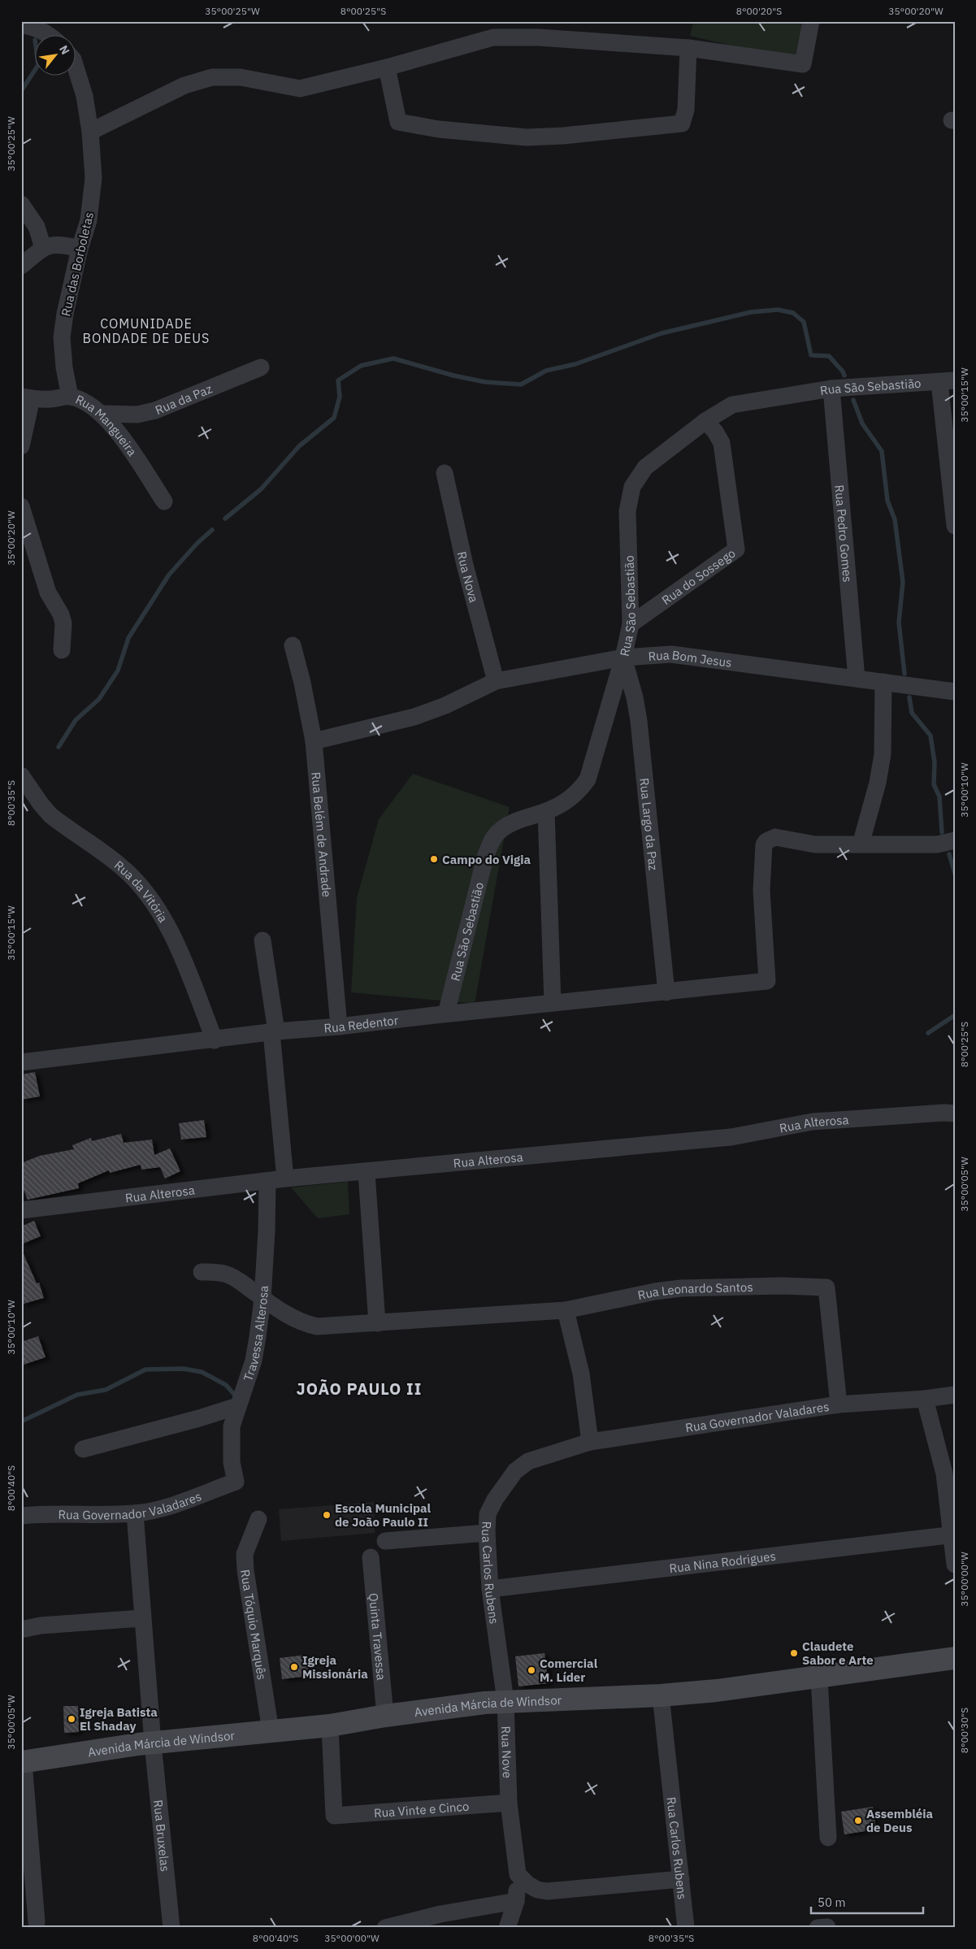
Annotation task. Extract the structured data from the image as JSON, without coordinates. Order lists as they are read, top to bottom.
{
  "streets": {
    "street": [
      "Rua das Borboletas",
      "Rua São Sebastião",
      "Rua da Paz",
      "Rua Mangueira",
      "Rua Pedro Gomes",
      "Rua do Sossego",
      "Rua Nova",
      "Rua Bom Jesus",
      "Rua Largo da Paz",
      "Rua Belém de Andrade",
      "Rua da Vitória",
      "Rua Redentor",
      "Rua Alterosa",
      "Rua Leonardo Santos",
      "Travessa Alterosa",
      "Rua Governador Valadares",
      "Rua Nina Rodrigues",
      "Rua Carlos Rubens",
      "Rua Tóquio Marquês",
      "Quinta Travessa",
      "Avenida Márcia de Windsor",
      "Rua Nove",
      "Rua Vinte e Cinco",
      "Rua Bruxelas"
    ]
  },
  "crossings": [
    ["Rua das Borboletas", "Rua Mangueira"],
    ["Rua São Sebastião", "Rua Pedro Gomes"],
    ["Rua São Sebastião", "Rua do Sossego"],
    ["Rua São Sebastião", "Rua Bom Jesus"],
    ["Rua São Sebastião", "Rua Largo da Paz"],
    ["Rua São Sebastião", "Rua Redentor"],
    ["Rua da Paz", "Rua Mangueira"],
    ["Rua Pedro Gomes", "Rua Bom Jesus"],
    ["Rua Nova", "Rua Bom Jesus"],
    ["Rua Bom Jesus", "Rua Largo da Paz"],
    ["Rua Bom Jesus", "Rua Belém de Andrade"],
    ["Rua Largo da Paz", "Rua Redentor"],
    ["Rua Belém de Andrade", "Rua Redentor"],
    ["Rua da Vitória", "Rua Redentor"],
    ["Rua Alterosa", "Travessa Alterosa"],
    ["Rua Leonardo Santos", "Travessa Alterosa"],
    ["Rua Leonardo Santos", "Rua Governador Valadares"],
    ["Travessa Alterosa", "Rua Governador Valadares"],
    ["Rua Governador Valadares", "Rua Carlos Rubens"],
    ["Rua Governador Valadares", "Rua Bruxelas"],
    ["Rua Nina Rodrigues", "Rua Carlos Rubens"],
    ["Rua Carlos Rubens", "Avenida Márcia de Windsor"],
    ["Rua Carlos Rubens", "Rua Nove"],
    ["Rua Tóquio Marquês", "Avenida Márcia de Windsor"],
    ["Quinta Travessa", "Avenida Márcia de Windsor"],
    ["Avenida Márcia de Windsor", "Rua Nove"],
    ["Avenida Márcia de Windsor", "Rua Vinte e Cinco"],
    ["Avenida Márcia de Windsor", "Rua Bruxelas"],
    ["Rua Nove", "Rua Vinte e Cinco"]
  ],
  "districts": ["COMUNIDADE BONDADE DE DEUS", "JOÃO PAULO II"],
  "places": [
    "Campo do Vigia",
    "Escola Municipal de João Paulo II",
    "Claudete Sabor e Arte",
    "Igreja Missionária",
    "Comercial M. Líder",
    "Igreja Batista El Shaday",
    "Assembléia de Deus"
  ],
  "scale_bar": "50 m",
  "north": "top right",
  "coordinates": [
    "35°00'25\"W",
    "8°00'25\"S",
    "8°00'20\"S",
    "35°00'20\"W",
    "35°00'15\"W",
    "35°00'10\"W",
    "8°00'35\"S",
    "35°00'05\"W",
    "8°00'40\"S",
    "35°00'00\"W",
    "8°00'30\"S"
  ]
}
